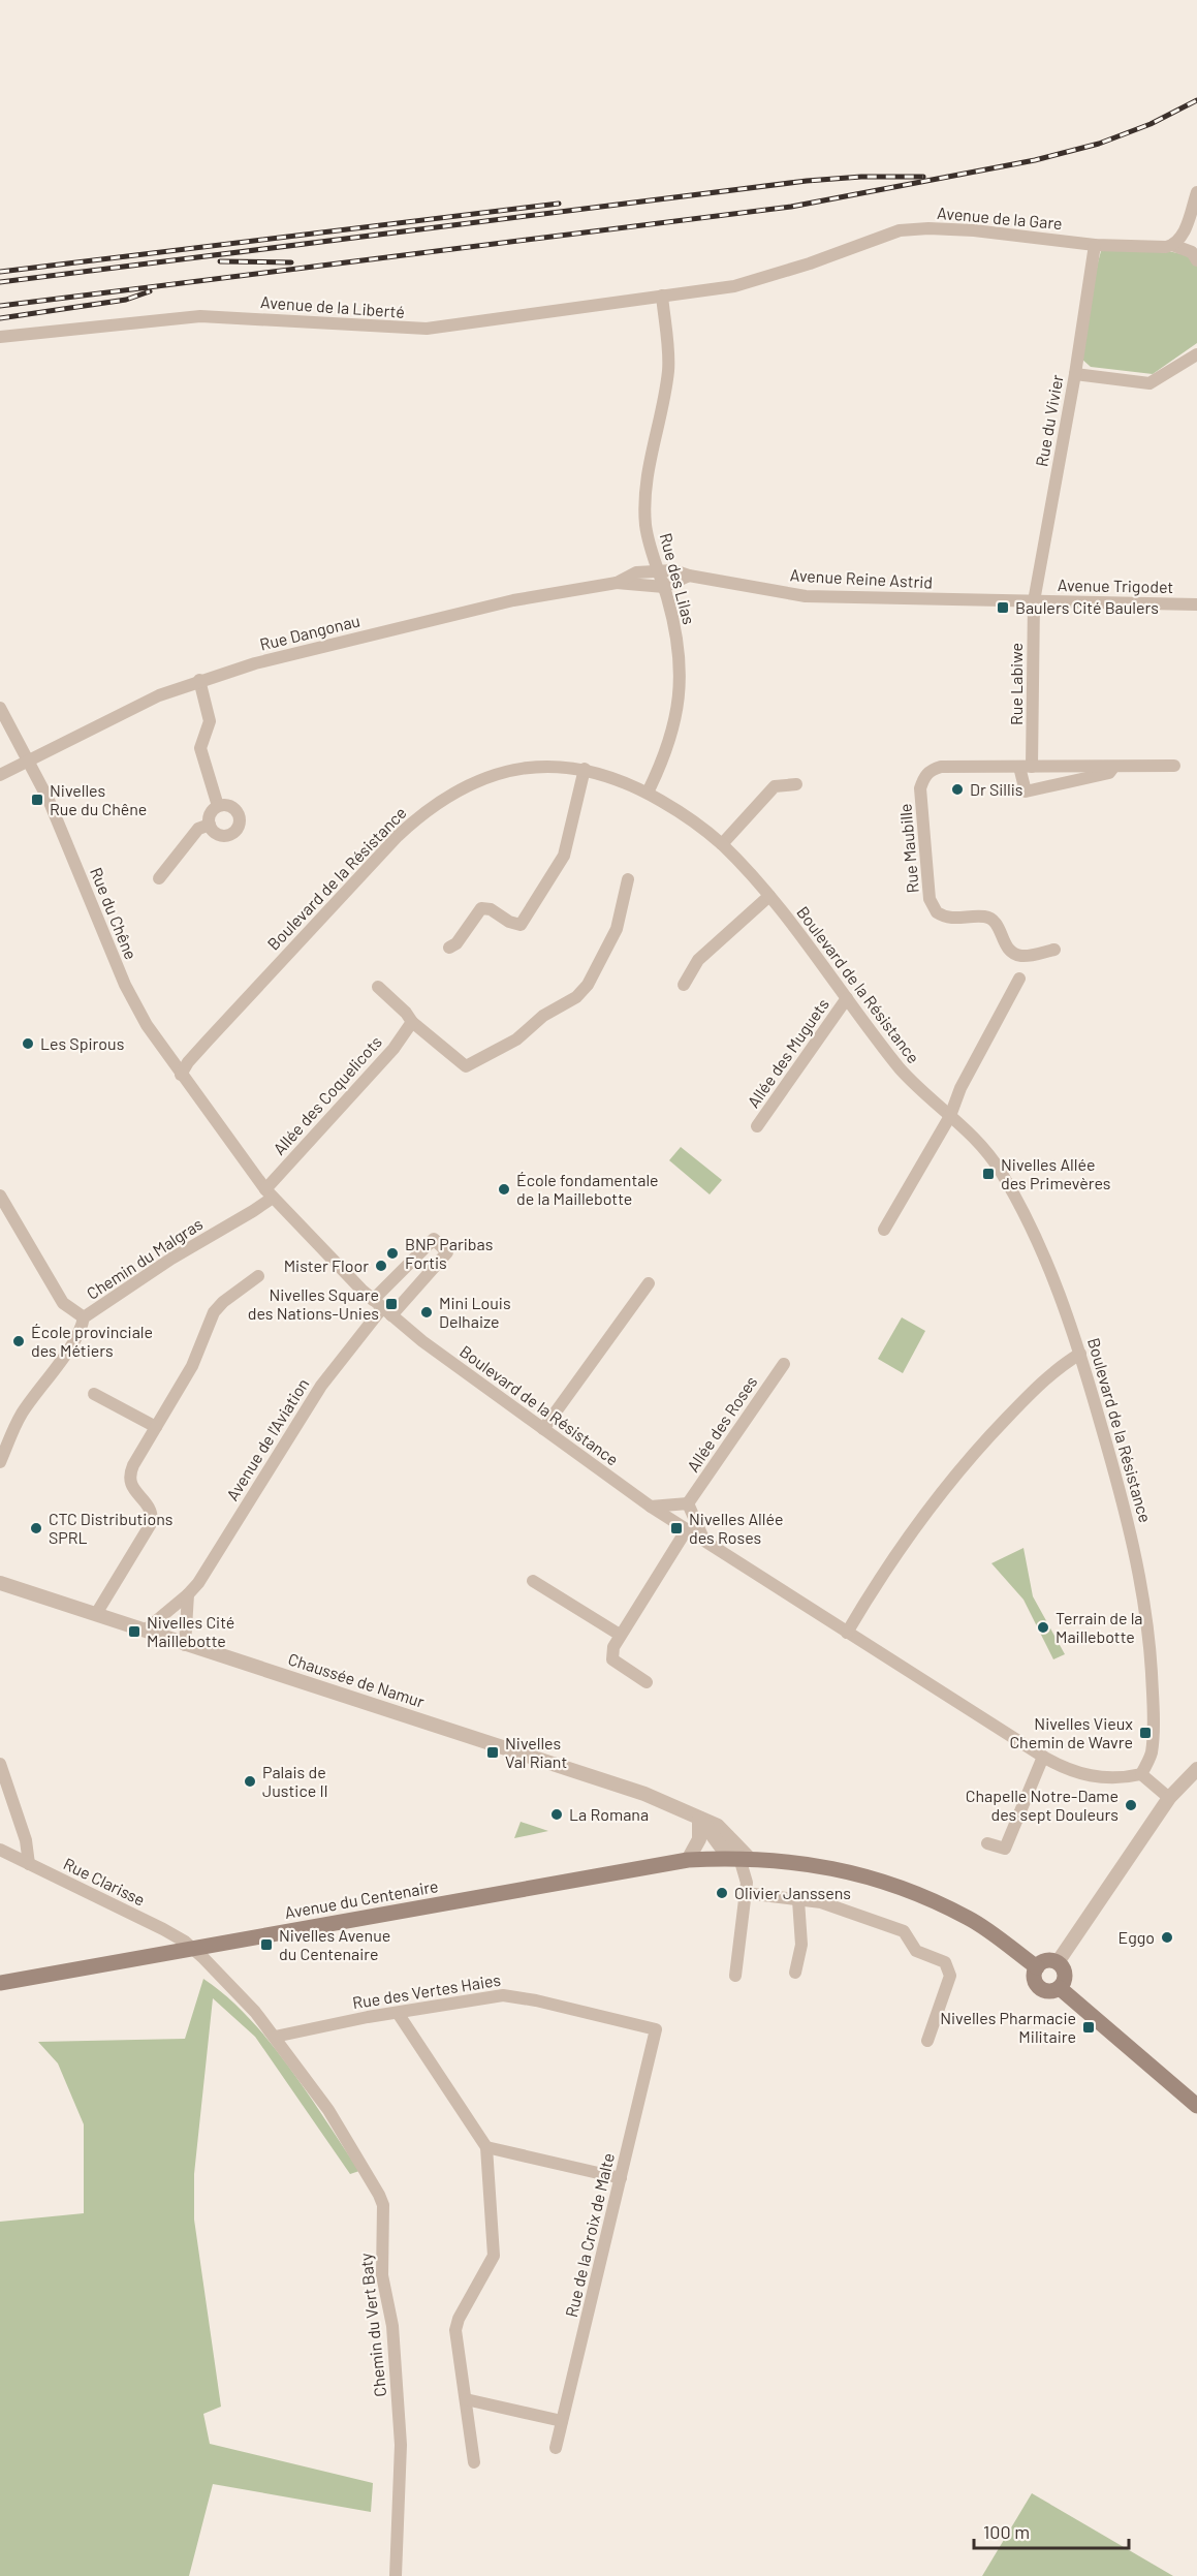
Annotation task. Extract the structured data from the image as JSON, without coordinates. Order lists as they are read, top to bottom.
{
  "streets": {
    "main road": ["Avenue du Centenaire"],
    "street": [
      "Avenue de la Gare",
      "Avenue de la Liberté",
      "Rue du Vivier",
      "Rue des Lilas",
      "Avenue Reine Astrid",
      "Avenue Trigodet",
      "Rue Dangonau",
      "Rue Labiwe",
      "Rue Maubille",
      "Boulevard de la Résistance",
      "Rue du Chêne",
      "Allée des Muguets",
      "Allée des Coquelicots",
      "Chemin du Malgras",
      "Allée des Roses",
      "Avenue de l'Aviation",
      "Chaussée de Namur",
      "Rue Clarisse",
      "Rue des Vertes Haies",
      "Rue de la Croix de Malte",
      "Chemin du Vert Baty"
    ]
  },
  "crossings": [
    ["Avenue de la Gare", "Avenue de la Liberté"],
    ["Avenue de la Gare", "Rue du Vivier"],
    ["Avenue de la Gare", "Rue des Lilas"],
    ["Avenue de la Liberté", "Rue des Lilas"],
    ["Rue du Vivier", "Avenue Reine Astrid"],
    ["Rue du Vivier", "Avenue Trigodet"],
    ["Rue du Vivier", "Rue Labiwe"],
    ["Rue des Lilas", "Avenue Reine Astrid"],
    ["Rue des Lilas", "Rue Dangonau"],
    ["Rue des Lilas", "Boulevard de la Résistance"],
    ["Avenue Reine Astrid", "Avenue Trigodet"],
    ["Avenue Reine Astrid", "Rue Dangonau"],
    ["Avenue Reine Astrid", "Rue Labiwe"],
    ["Avenue Trigodet", "Rue Labiwe"],
    ["Rue Dangonau", "Rue du Chêne"],
    ["Rue Labiwe", "Rue Maubille"],
    ["Boulevard de la Résistance", "Rue du Chêne"],
    ["Boulevard de la Résistance", "Allée des Muguets"],
    ["Boulevard de la Résistance", "Allée des Coquelicots"],
    ["Boulevard de la Résistance", "Chemin du Malgras"],
    ["Boulevard de la Résistance", "Avenue de l'Aviation"],
    ["Allée des Coquelicots", "Chemin du Malgras"],
    ["Avenue de l'Aviation", "Chaussée de Namur"],
    ["Chaussée de Namur", "Avenue du Centenaire"],
    ["Rue Clarisse", "Avenue du Centenaire"],
    ["Rue Clarisse", "Chemin du Vert Baty"],
    ["Avenue du Centenaire", "Chemin du Vert Baty"],
    ["Rue des Vertes Haies", "Rue de la Croix de Malte"],
    ["Rue des Vertes Haies", "Chemin du Vert Baty"]
  ],
  "places": {
    "transit": [
      "Baulers Cité Baulers",
      "Nivelles Rue du Chêne",
      "Nivelles Allée des Primevères",
      "Nivelles Square des Nations-Unies",
      "Nivelles Allée des Roses",
      "Nivelles Cité Maillebotte",
      "Nivelles Vieux Chemin de Wavre",
      "Nivelles Val Riant",
      "Nivelles Avenue du Centenaire",
      "Nivelles Pharmacie Militaire"
    ],
    "other": [
      "Dr Sillis",
      "Les Spirous",
      "École fondamentale de la Maillebotte",
      "BNP Paribas Fortis",
      "Mister Floor",
      "Mini Louis Delhaize",
      "École provinciale des Métiers",
      "CTC Distributions SPRL",
      "Terrain de la Maillebotte",
      "Palais de Justice II",
      "Chapelle Notre-Dame des sept Douleurs",
      "La Romana",
      "Olivier Janssens",
      "Eggo"
    ]
  },
  "scale_bar": "100 m"
}
